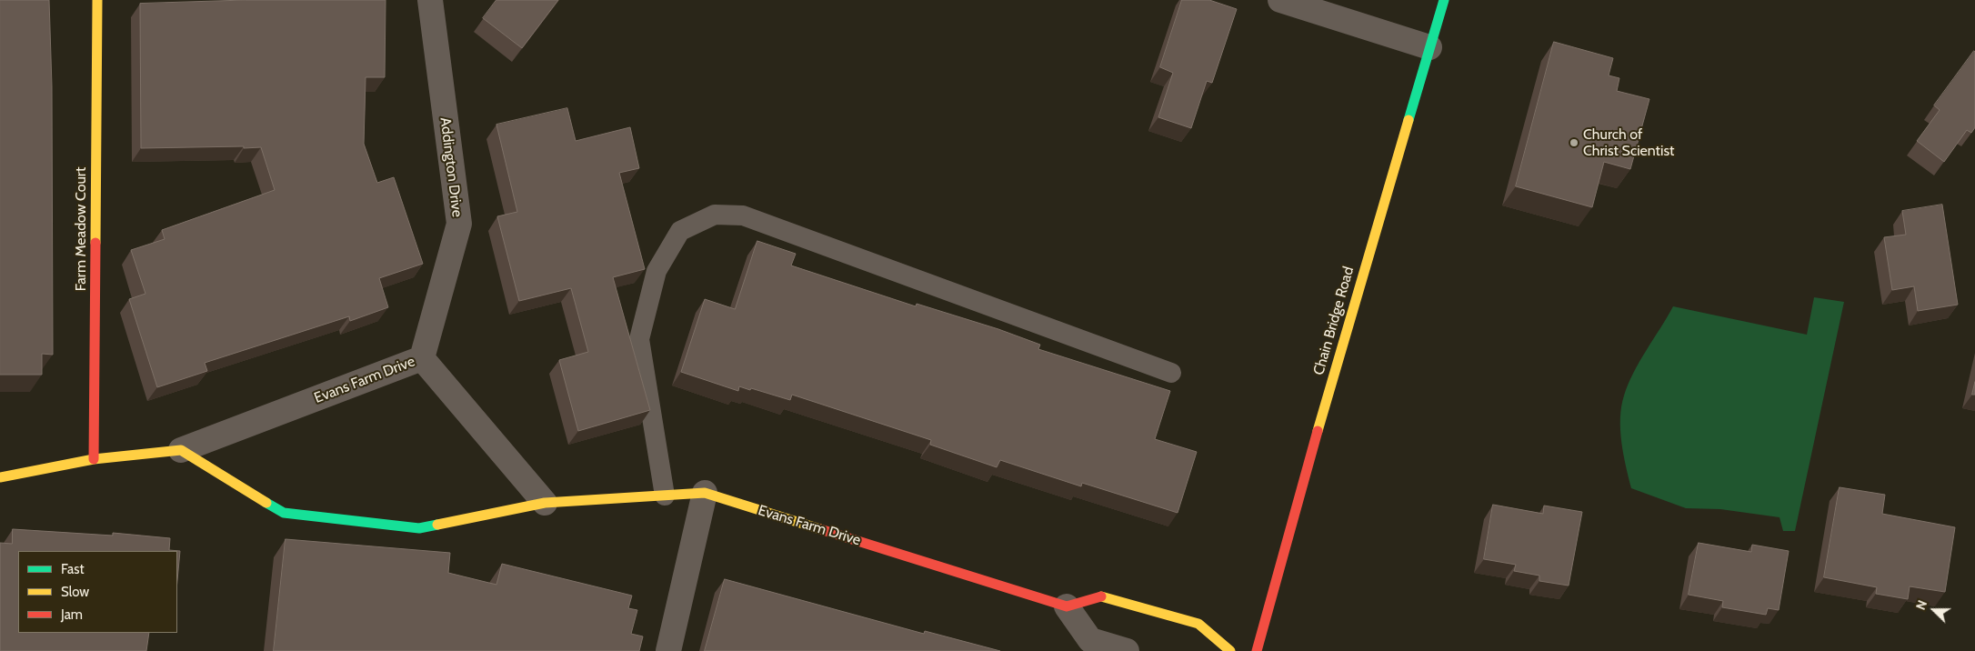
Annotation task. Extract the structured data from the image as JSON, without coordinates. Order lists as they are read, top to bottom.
{
  "streets": {
    "street": [
      "Addington Drive",
      "Farm Meadow Court",
      "Chain Bridge Road",
      "Evans Farm Drive"
    ]
  },
  "crossings": [
    ["Addington Drive", "Evans Farm Drive"],
    ["Farm Meadow Court", "Evans Farm Drive"]
  ],
  "places": ["Church of Christ Scientist"],
  "legend": ["Fast", "Slow", "Jam"],
  "north": "left"
}
